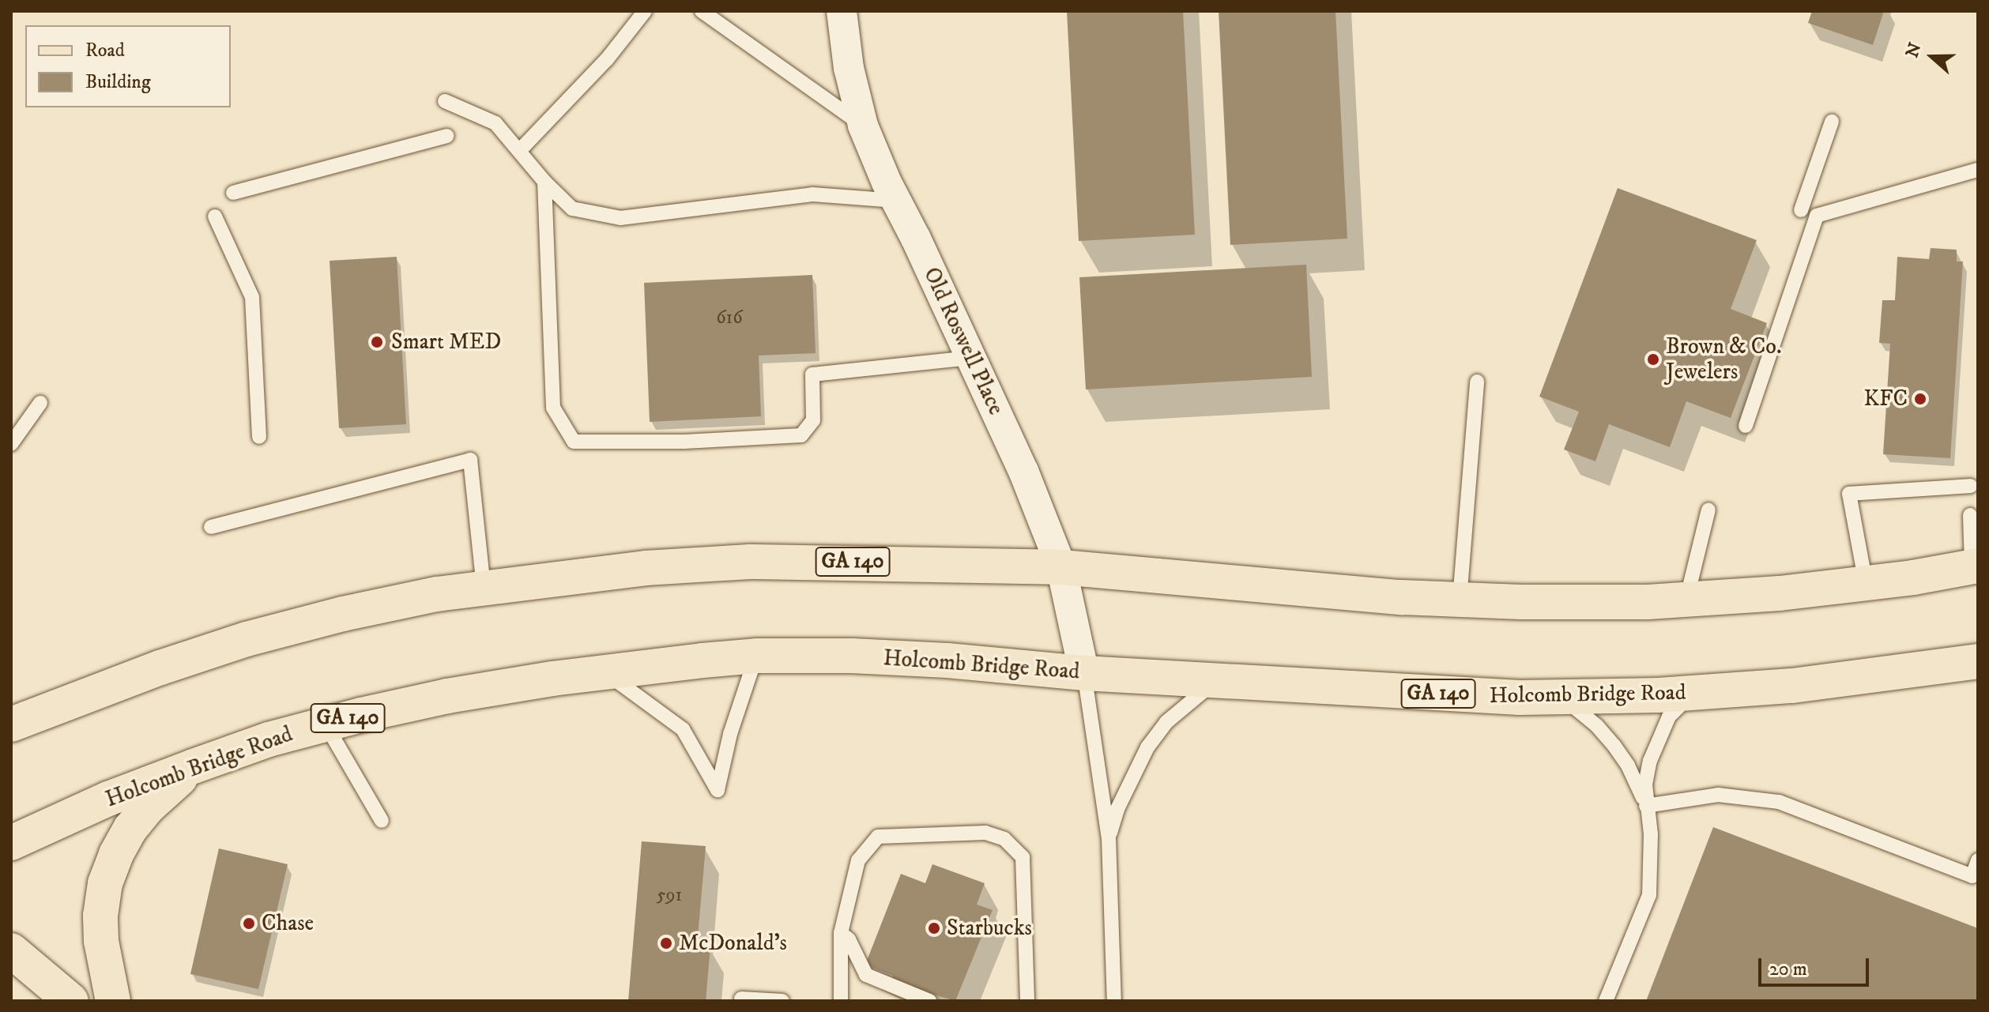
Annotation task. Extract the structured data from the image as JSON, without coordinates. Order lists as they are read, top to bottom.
{
  "streets": {
    "main road": ["GA 140", "Holcomb Bridge Road"],
    "street": ["Old Roswell Place"]
  },
  "crossings": [
    ["Old Roswell Place", "GA 140"],
    ["Old Roswell Place", "Holcomb Bridge Road"]
  ],
  "places": [
    "Smart MED",
    "Brown & Co. Jewelers",
    "KFC",
    "Chase",
    "Starbucks",
    "McDonald's"
  ],
  "house_numbers": ["616", "591"],
  "legend": ["Road", "Building"],
  "scale_bar": "20 m",
  "north": "left"
}
